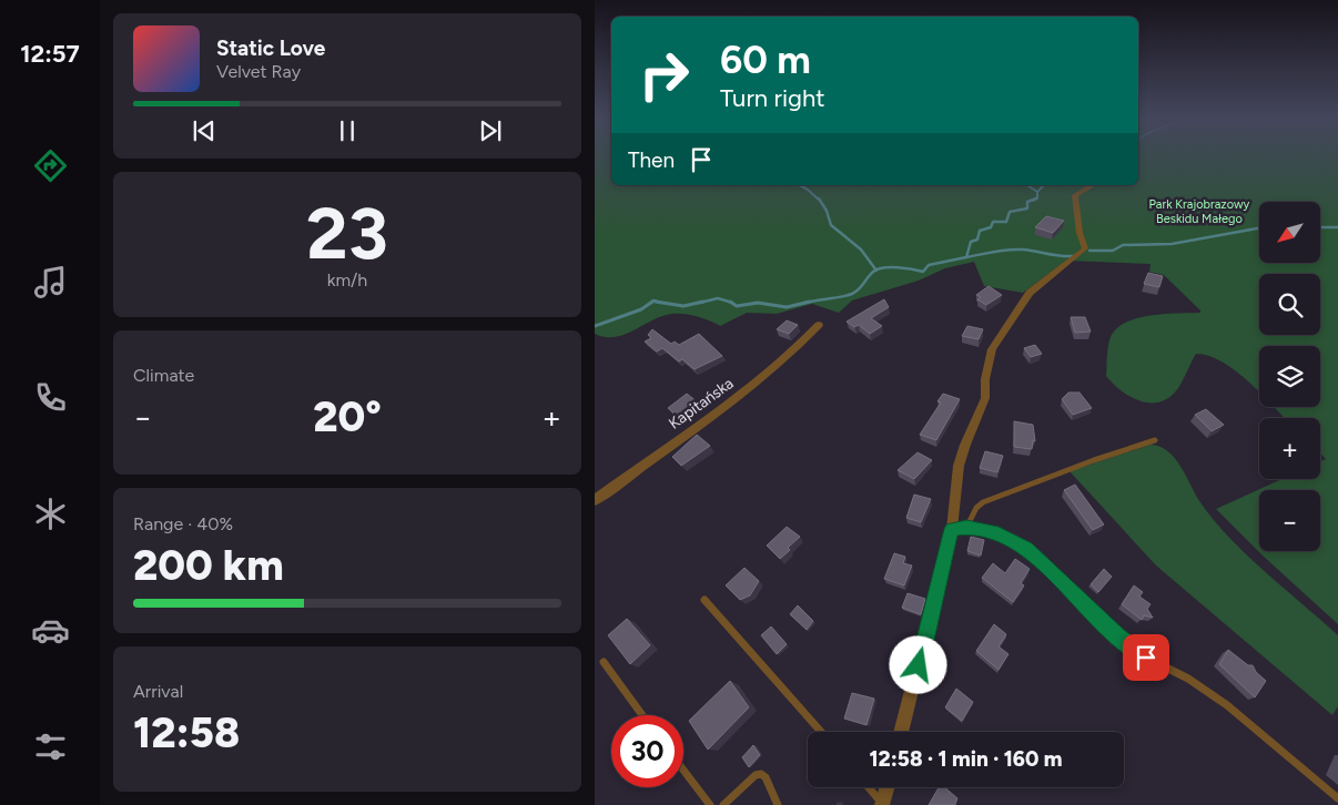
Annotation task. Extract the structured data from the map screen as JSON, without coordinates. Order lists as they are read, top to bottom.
{
  "streets": {
    "street": ["Kapitańska"]
  },
  "parks": ["Park Krajobrazowy Beskidu Małego"],
  "north": "bottom left",
  "page": {
    "tabs": "12:57",
    "turn": ["60 m", "Turn right"],
    "song": ["Static Love", "Velvet Ray"],
    "then": "Then",
    "tile": [
      ["23", "km/h"],
      "Climate",
      ["Range · 40%", "200 km"],
      ["Arrival", "12:58"]
    ],
    "map_buttons": ["+", "−"],
    "heat": ["−", "20°", "+"],
    "limit": "30",
    "trip": "12:58 · 1 min · 160 m"
  }
}
